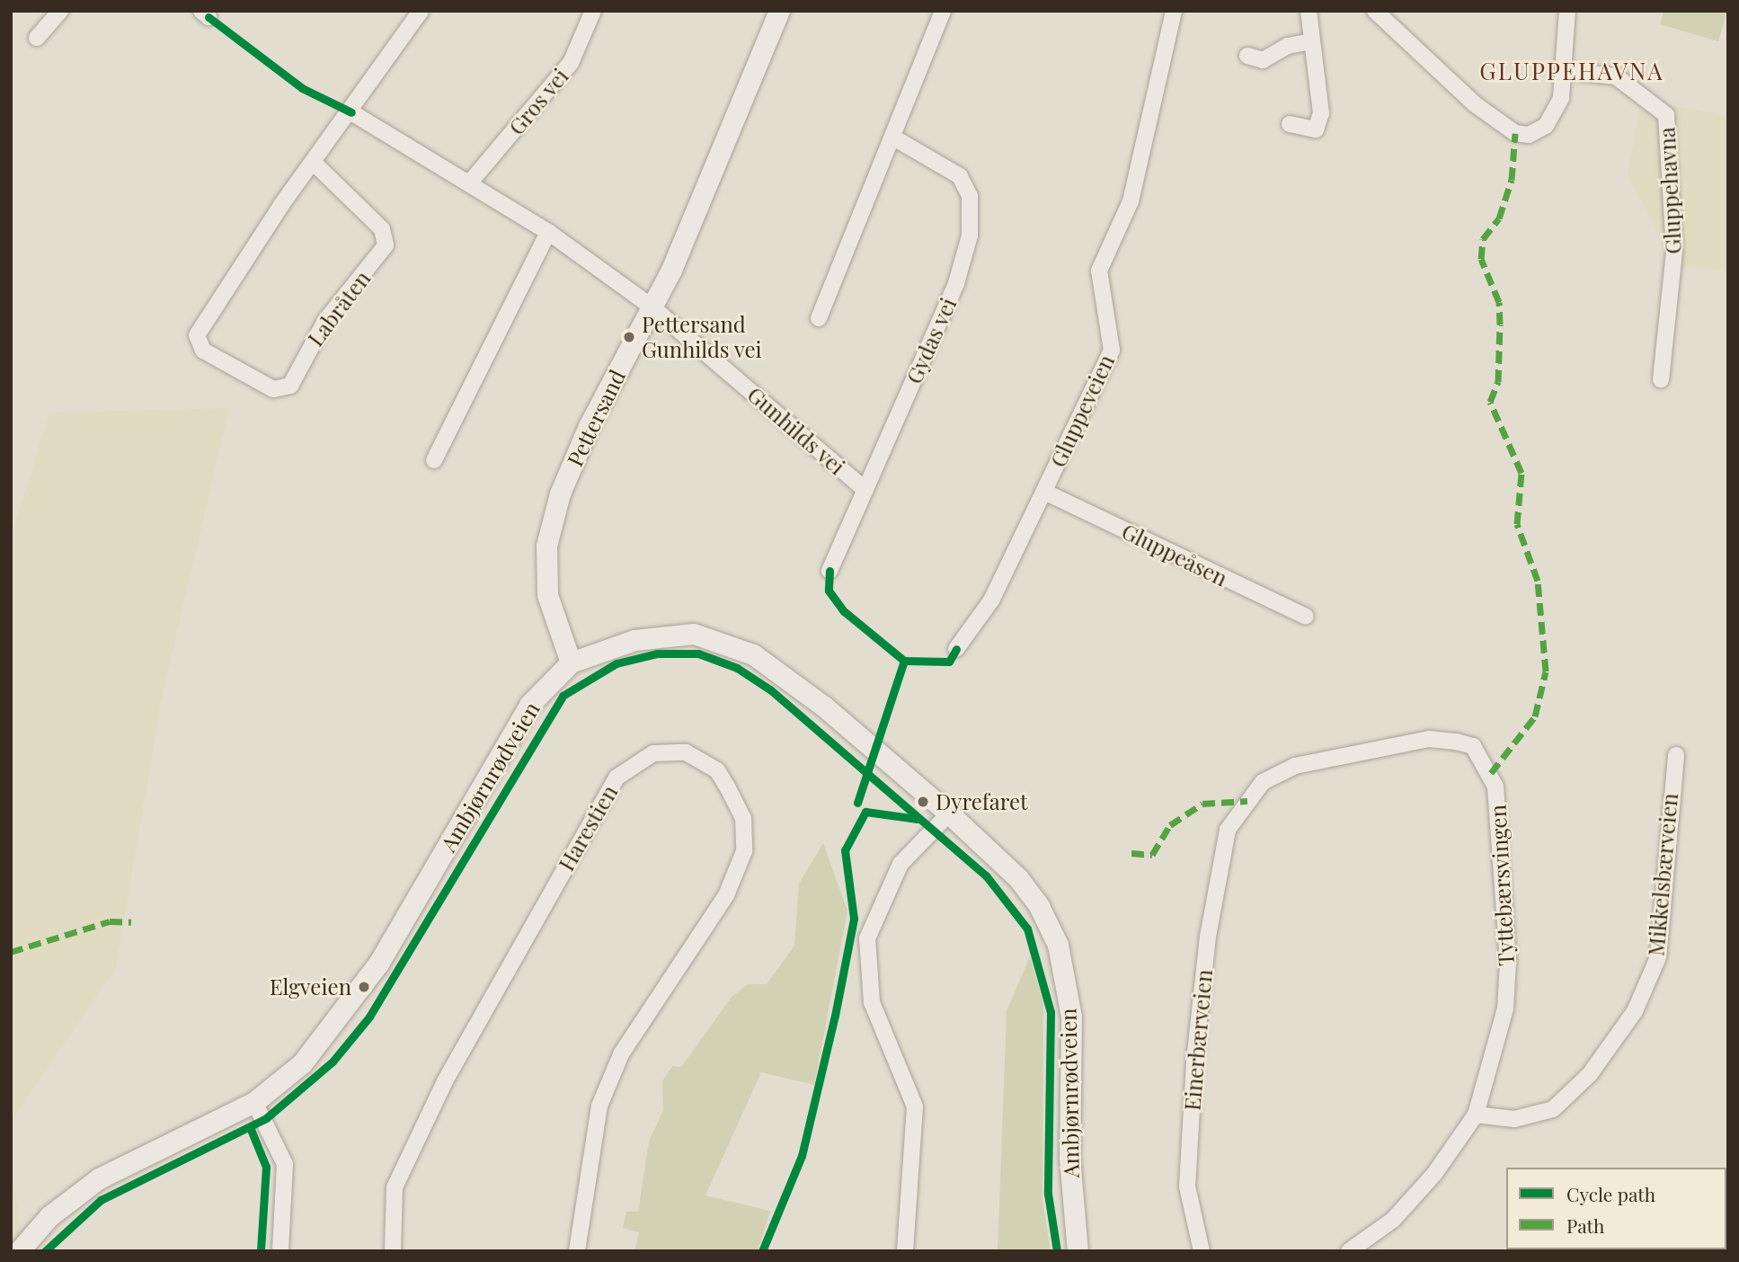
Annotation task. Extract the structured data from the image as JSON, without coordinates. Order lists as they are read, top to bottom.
{
  "streets": {
    "street": [
      "Gros vei",
      "Gluppehavna",
      "Labråten",
      "Gydas vei",
      "Gluppeveien",
      "Pettersand",
      "Gunhilds vei",
      "Gluppeåsen",
      "Ambjørnrødveien",
      "Harestien",
      "Mikkelsbærveien",
      "Tyttebærsvingen",
      "Einerbærveien"
    ]
  },
  "crossings": [
    ["Gros vei", "Gunhilds vei"],
    ["Labråten", "Gunhilds vei"],
    ["Gydas vei", "Gunhilds vei"],
    ["Gluppeveien", "Gluppeåsen"],
    ["Pettersand", "Gunhilds vei"],
    ["Pettersand", "Ambjørnrødveien"],
    ["Mikkelsbærveien", "Tyttebærsvingen"],
    ["Tyttebærsvingen", "Einerbærveien"]
  ],
  "districts": ["GLUPPEHAVNA"],
  "places": ["Pettersand Gunhilds vei", "Dyrefaret", "Elgveien"],
  "legend": ["Cycle path", "Path"]
}
